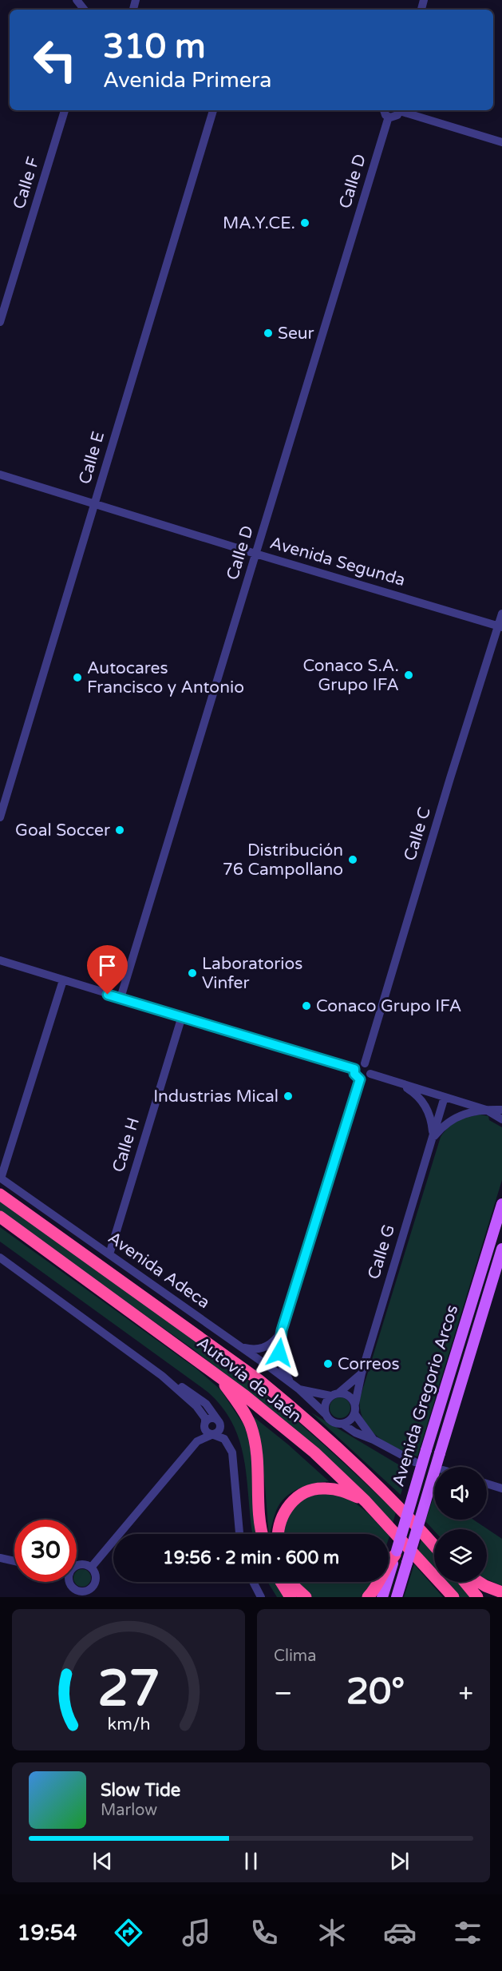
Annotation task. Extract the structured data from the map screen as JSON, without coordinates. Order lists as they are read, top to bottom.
{
  "streets": {
    "highway": ["Autovía de Jaén"],
    "main road": ["Avenida Gregorio Arcos"],
    "street": [
      "Calle D",
      "Calle F",
      "Calle E",
      "Avenida Segunda",
      "Calle C",
      "Calle H",
      "Calle G",
      "Avenida Adeca"
    ]
  },
  "crossings": [
    ["Calle D", "Avenida Segunda"],
    ["Calle E", "Avenida Segunda"],
    ["Avenida Segunda", "Calle C"],
    ["Calle H", "Avenida Adeca"],
    ["Calle G", "Avenida Adeca"]
  ],
  "places": [
    "MA.Y.CE.",
    "Seur",
    "Conaco S.A. Grupo IFA",
    "Autocares Francisco y Antonio",
    "Goal Soccer",
    "Distribución 76 Campollano",
    "Laboratorios Vinfer",
    "Conaco Grupo IFA",
    "Industrias Mical",
    "Correos"
  ],
  "page": {
    "turn": ["310 m", "Avenida Primera"],
    "limit": "30",
    "trip": "19:56 · 2 min · 600 m",
    "tile": "Clima",
    "heat": ["−", "20°", "+"],
    "song": ["Slow Tide", "Marlow"],
    "tabs": "19:54",
    "gauge": ["27", "km/h"]
  }
}
